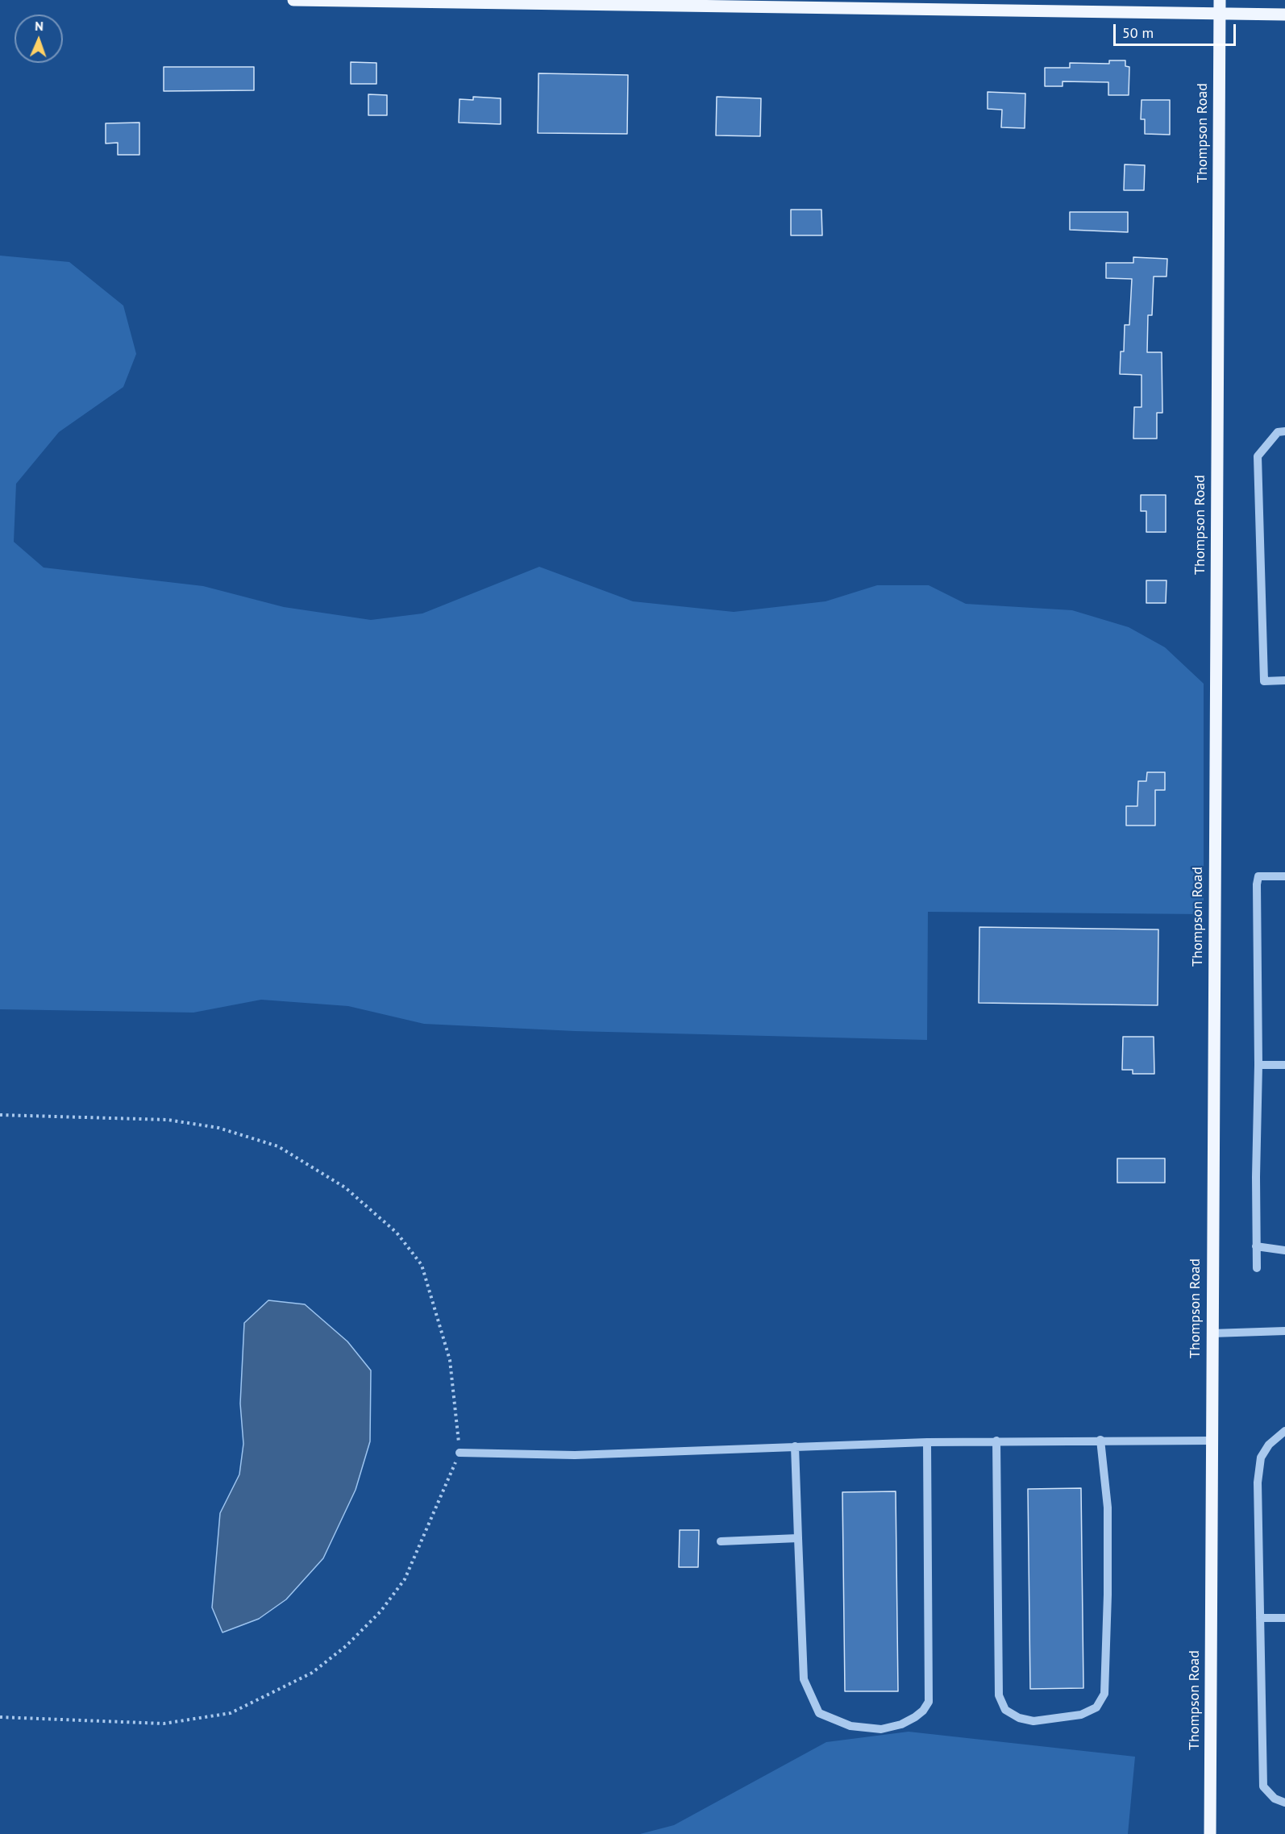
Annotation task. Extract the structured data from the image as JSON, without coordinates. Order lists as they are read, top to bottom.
{
  "streets": {
    "main road": ["Thompson Road"]
  },
  "scale_bar": "50 m",
  "north": "top"
}
